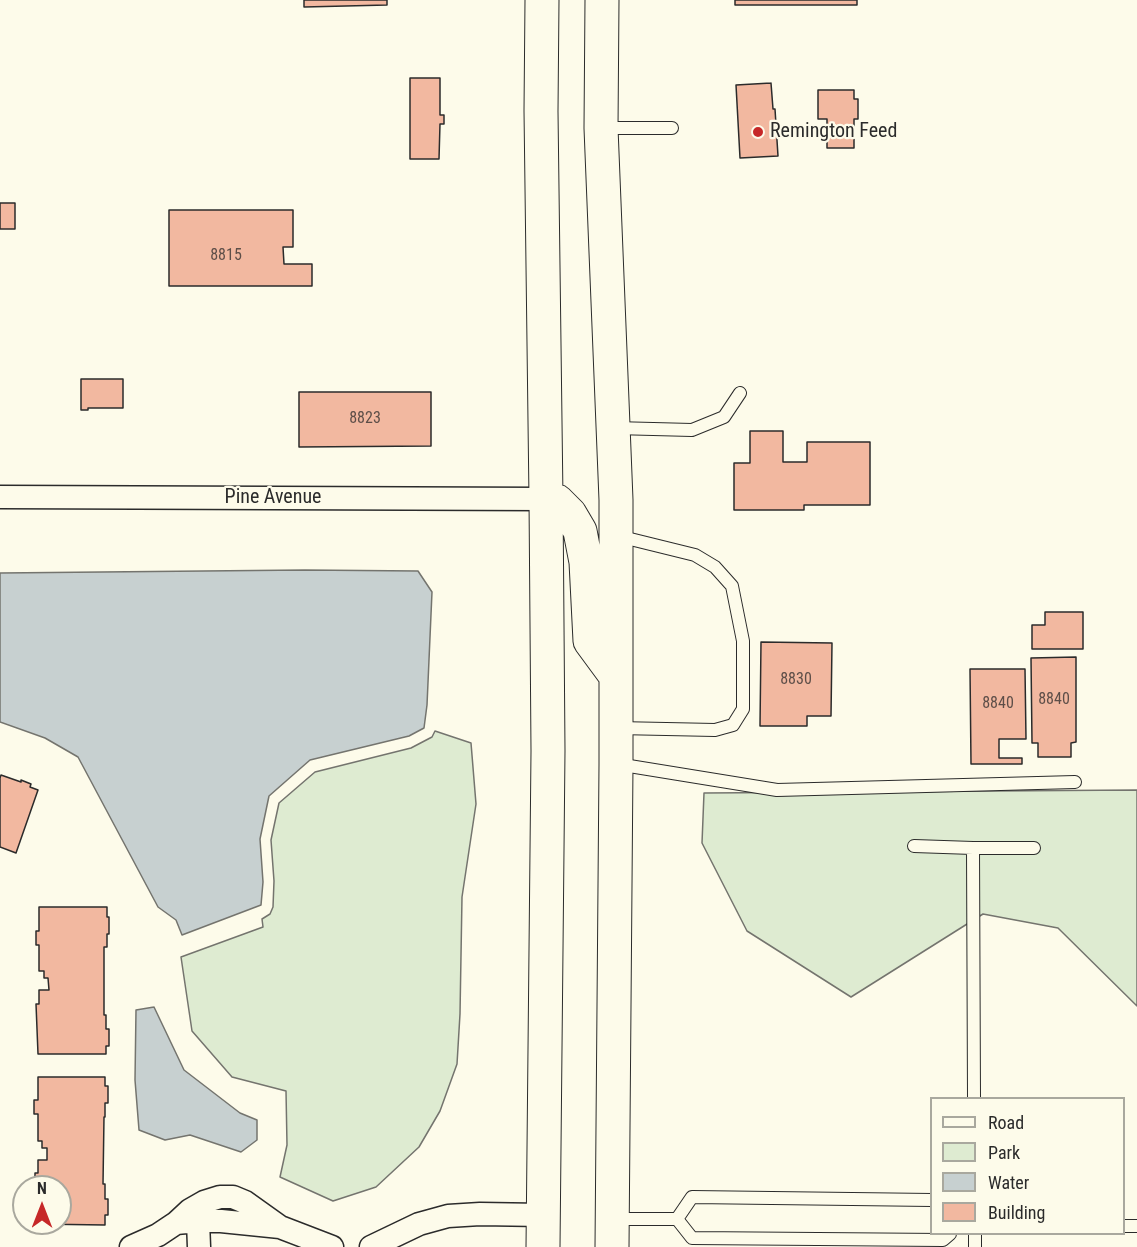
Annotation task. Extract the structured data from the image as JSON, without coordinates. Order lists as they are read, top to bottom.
{
  "streets": {
    "street": ["Pine Avenue"]
  },
  "places": ["Remington Feed"],
  "house_numbers": [
    "8815",
    "8823",
    "8830",
    "8840",
    "8840"
  ],
  "legend": [
    "Road",
    "Park",
    "Water",
    "Building"
  ],
  "north": "top"
}
